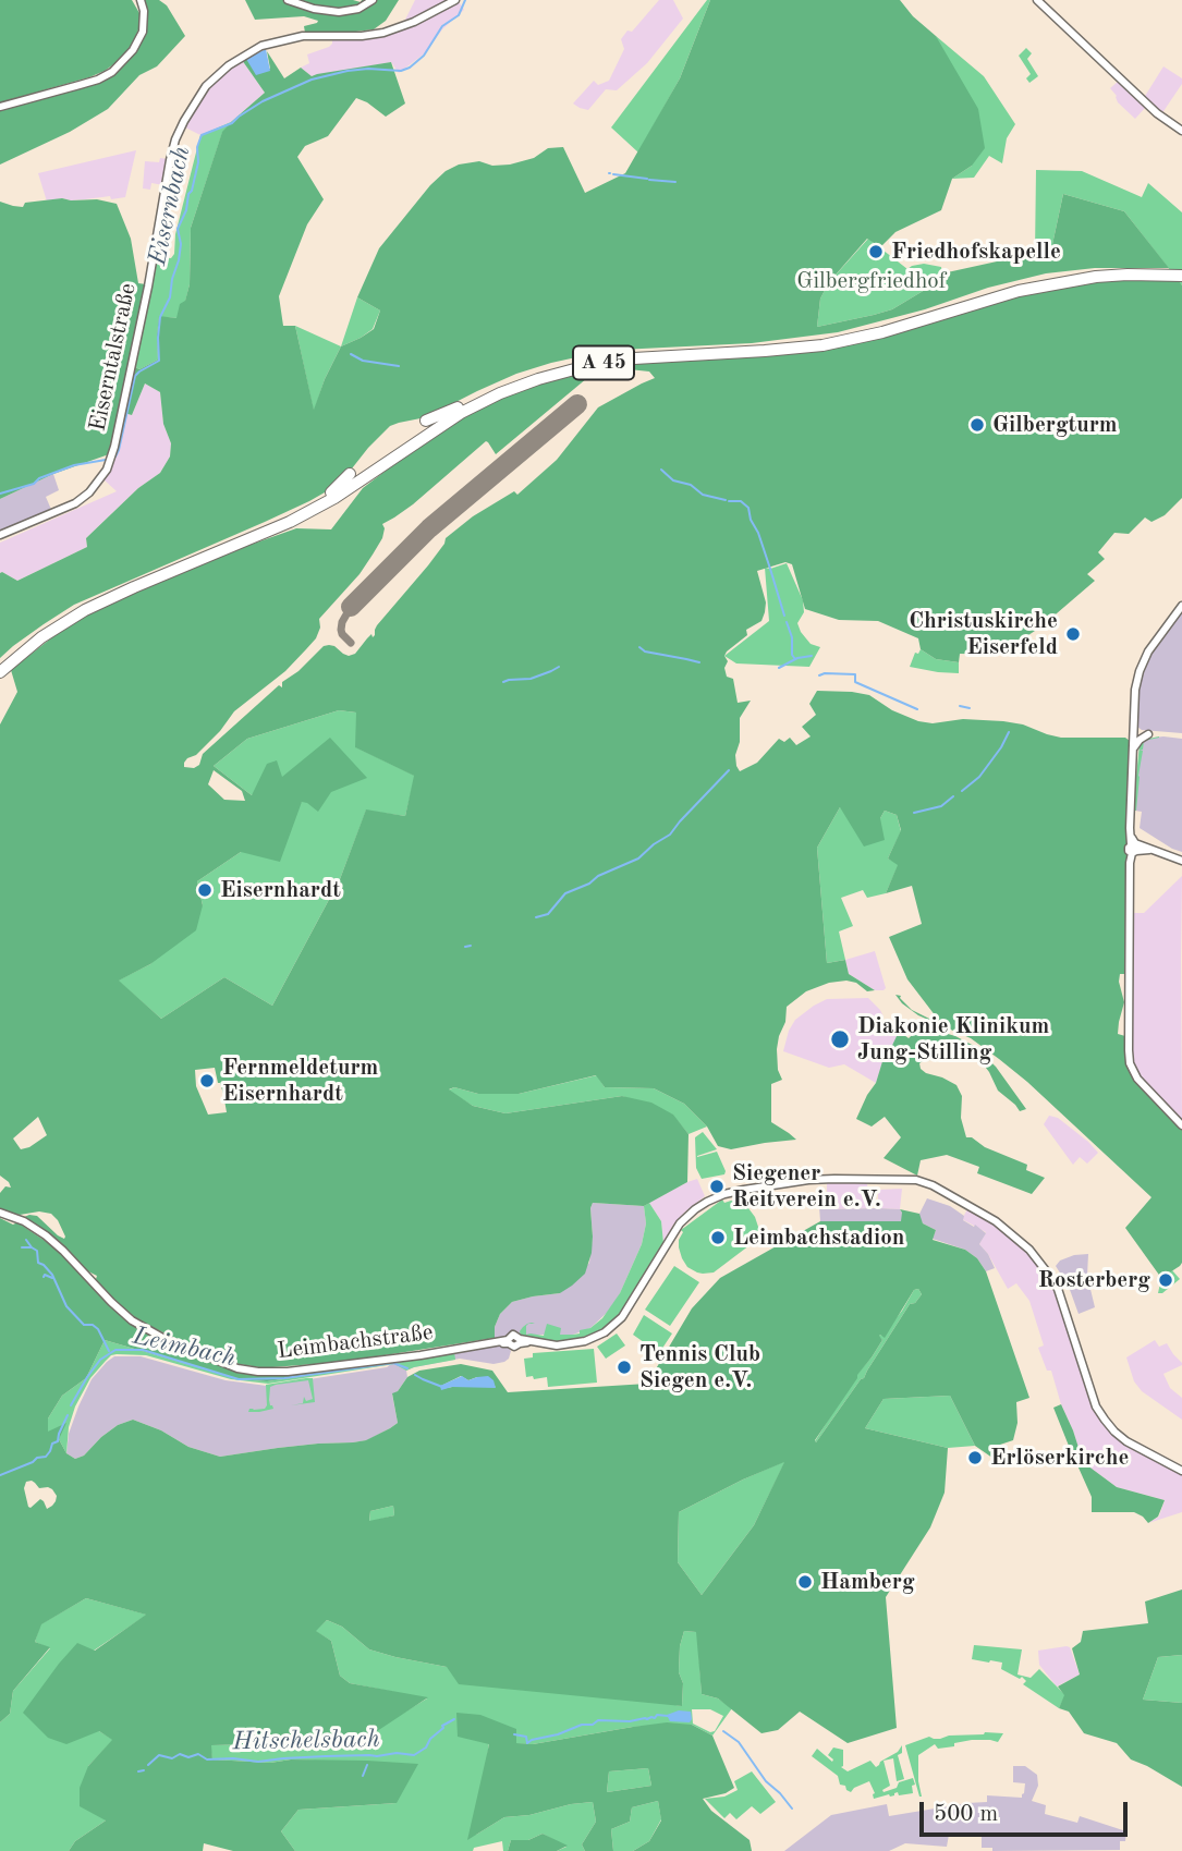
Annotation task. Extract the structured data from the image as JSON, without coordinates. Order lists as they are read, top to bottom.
{
  "streets": {
    "highway": ["A 45"],
    "main road": ["Eiserntalstraße", "Leimbachstraße"]
  },
  "water": ["Eisernbach", "Leimbach", "Hitschelsbach"],
  "parks": ["Gilbergfriedhof"],
  "places": [
    "Friedhofskapelle",
    "Gilbergturm",
    "Christuskirche Eiserfeld",
    "Eisernhardt",
    "Diakonie Klinikum Jung-Stilling",
    "Fernmeldeturm Eisernhardt",
    "Siegener Reitverein e.V.",
    "Leimbachstadion",
    "Rosterberg",
    "Tennis Club Siegen e.V.",
    "Erlöserkirche",
    "Hamberg"
  ],
  "scale_bar": "500 m"
}
